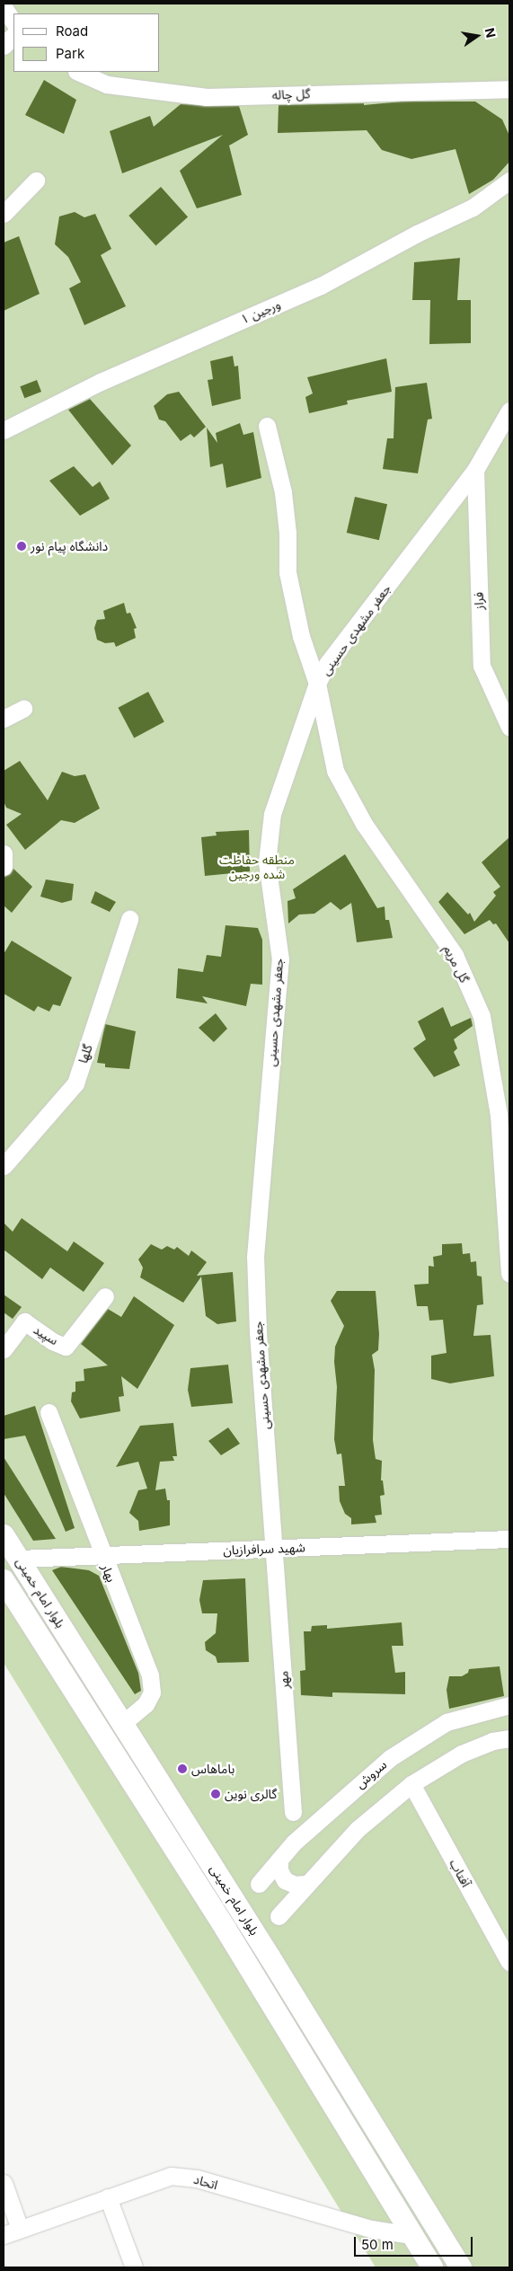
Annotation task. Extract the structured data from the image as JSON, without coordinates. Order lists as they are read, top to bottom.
{
  "streets": {
    "main road": ["بلوار امام خمینی"],
    "street": [
      "گل چاله",
      "ورجین ۱",
      "فراز",
      "جعفر مشهدی حسینی",
      "گل مریم",
      "گلها",
      "سپید",
      "شهید سرافرازیان",
      "بهار",
      "مهر",
      "سروش",
      "آفتاب",
      "اتحاد"
    ]
  },
  "crossings": [
    ["فراز", "جعفر مشهدی حسینی"],
    ["جعفر مشهدی حسینی", "گل مریم"],
    ["جعفر مشهدی حسینی", "شهید سرافرازیان"],
    ["جعفر مشهدی حسینی", "مهر"],
    ["شهید سرافرازیان", "بهار"],
    ["شهید سرافرازیان", "بلوار امام خمینی"],
    ["شهید سرافرازیان", "مهر"],
    ["بهار", "بلوار امام خمینی"],
    ["بلوار امام خمینی", "اتحاد"]
  ],
  "parks": ["منطقه حفاظت شده ورجین"],
  "places": ["دانشگاه پیام نور", "باماهاس", "گالری نوین"],
  "legend": ["Road", "Park"],
  "scale_bar": "50 m",
  "north": "right"
}
